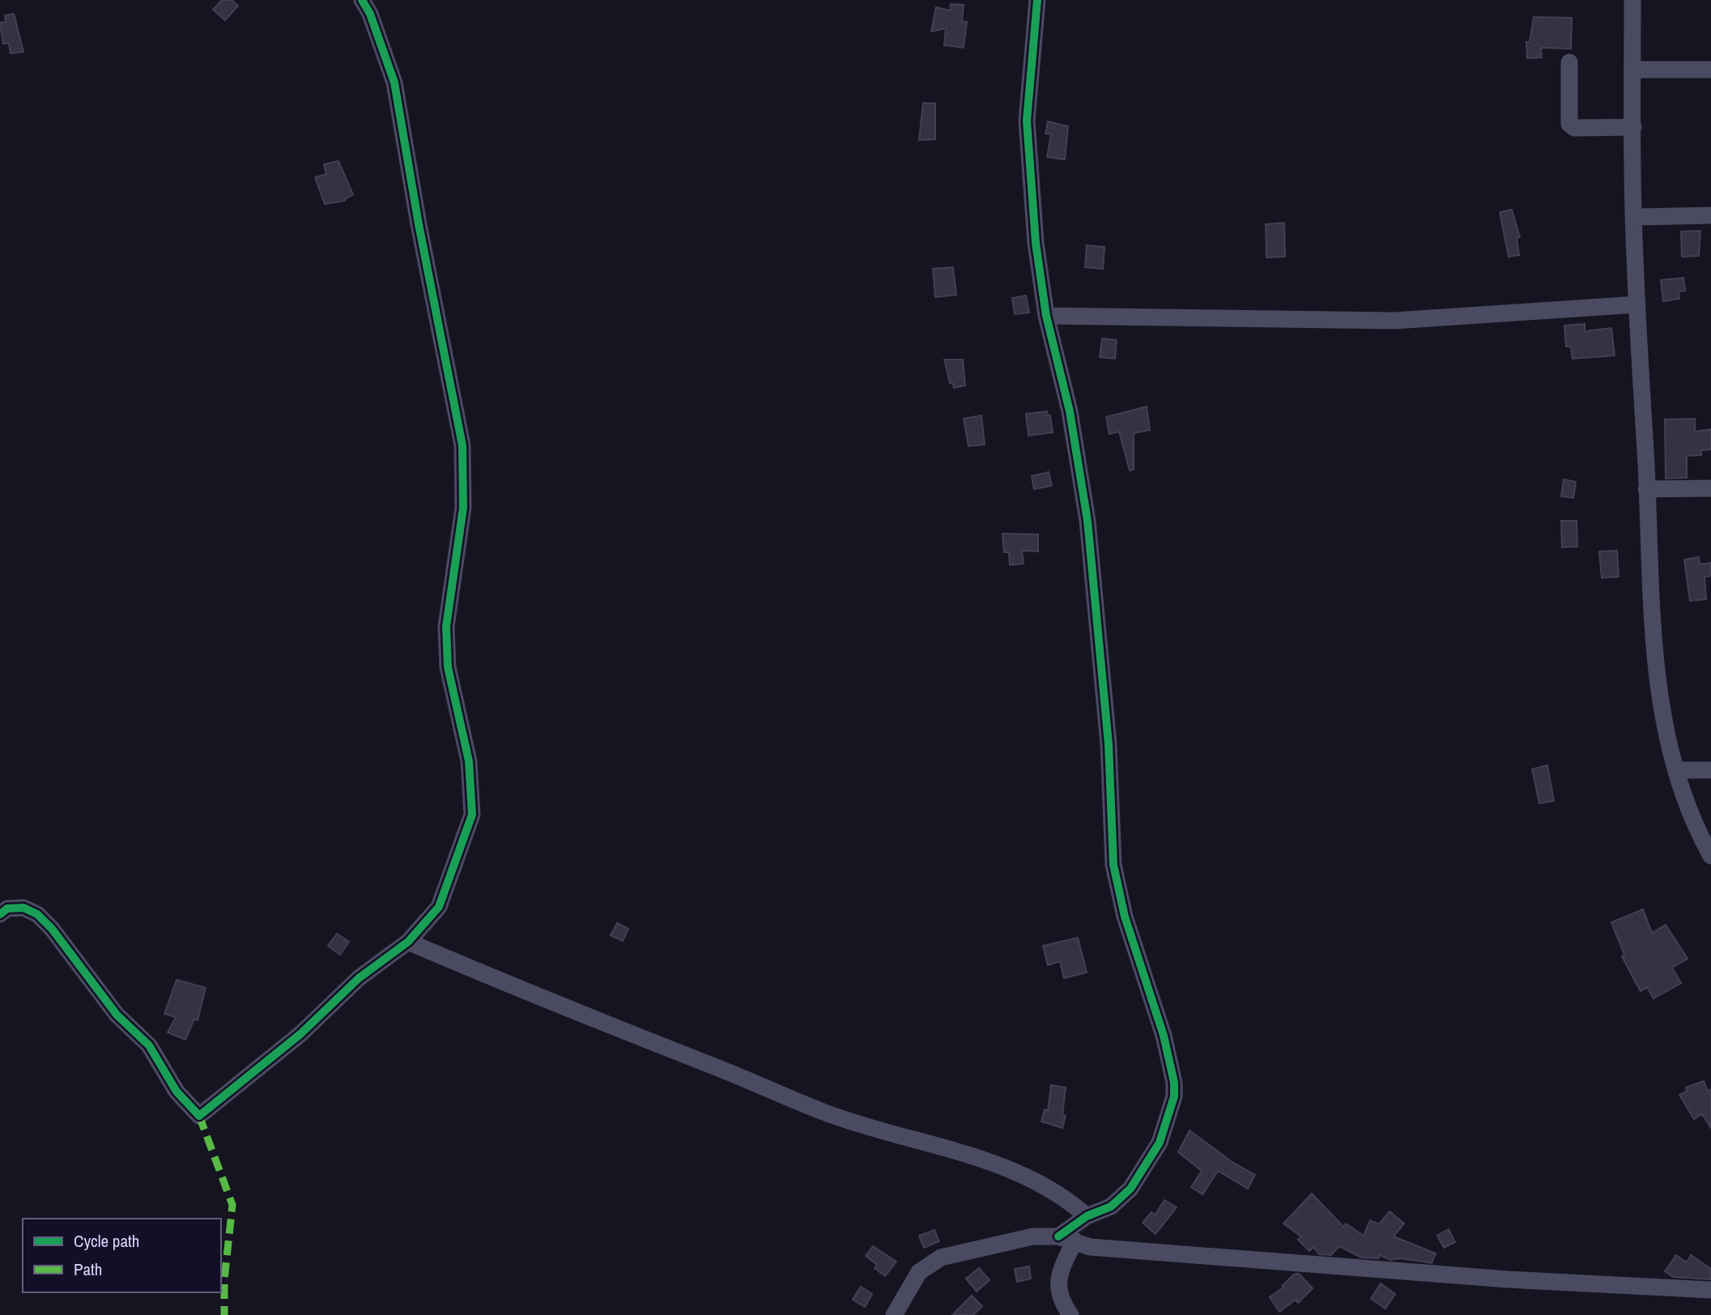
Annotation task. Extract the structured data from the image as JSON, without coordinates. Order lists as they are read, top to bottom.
{
  "legend": ["Cycle path", "Path"]
}
